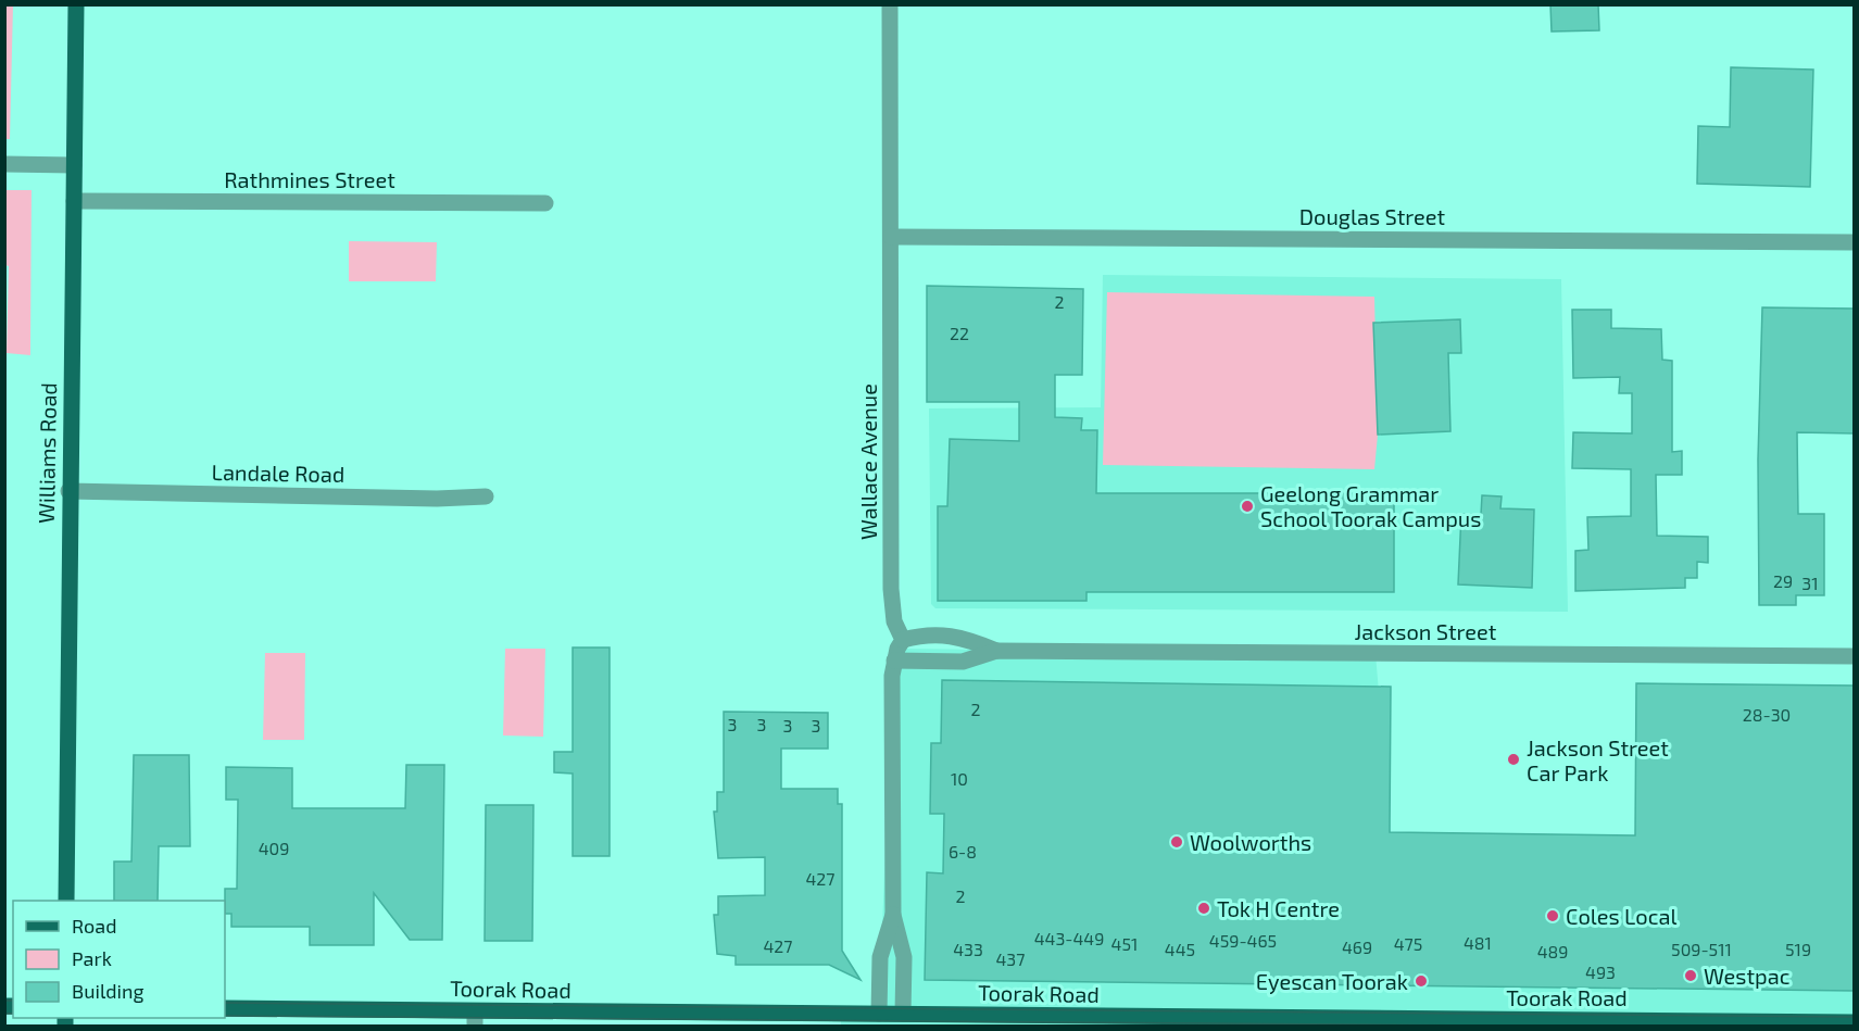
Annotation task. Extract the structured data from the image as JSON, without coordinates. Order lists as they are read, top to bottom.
{
  "streets": {
    "main road": ["Williams Road", "Toorak Road"],
    "street": [
      "Rathmines Street",
      "Douglas Street",
      "Wallace Avenue",
      "Landale Road",
      "Jackson Street"
    ]
  },
  "crossings": [
    ["Rathmines Street", "Williams Road"],
    ["Douglas Street", "Wallace Avenue"],
    ["Williams Road", "Landale Road"],
    ["Wallace Avenue", "Jackson Street"]
  ],
  "places": [
    "Geelong Grammar School Toorak Campus",
    "Jackson Street Car Park",
    "Woolworths",
    "Tok H Centre",
    "Coles Local",
    "Westpac",
    "Eyescan Toorak"
  ],
  "house_numbers": [
    "2",
    "22",
    "29",
    "31",
    "2",
    "28-30",
    "3",
    "3",
    "3",
    "3",
    "10",
    "409",
    "6-8",
    "427",
    "2",
    "443-449",
    "459-465",
    "481",
    "451",
    "475",
    "427",
    "469",
    "433",
    "445",
    "509-511",
    "519",
    "489",
    "437",
    "493"
  ],
  "legend": ["Road", "Park", "Building"]
}
